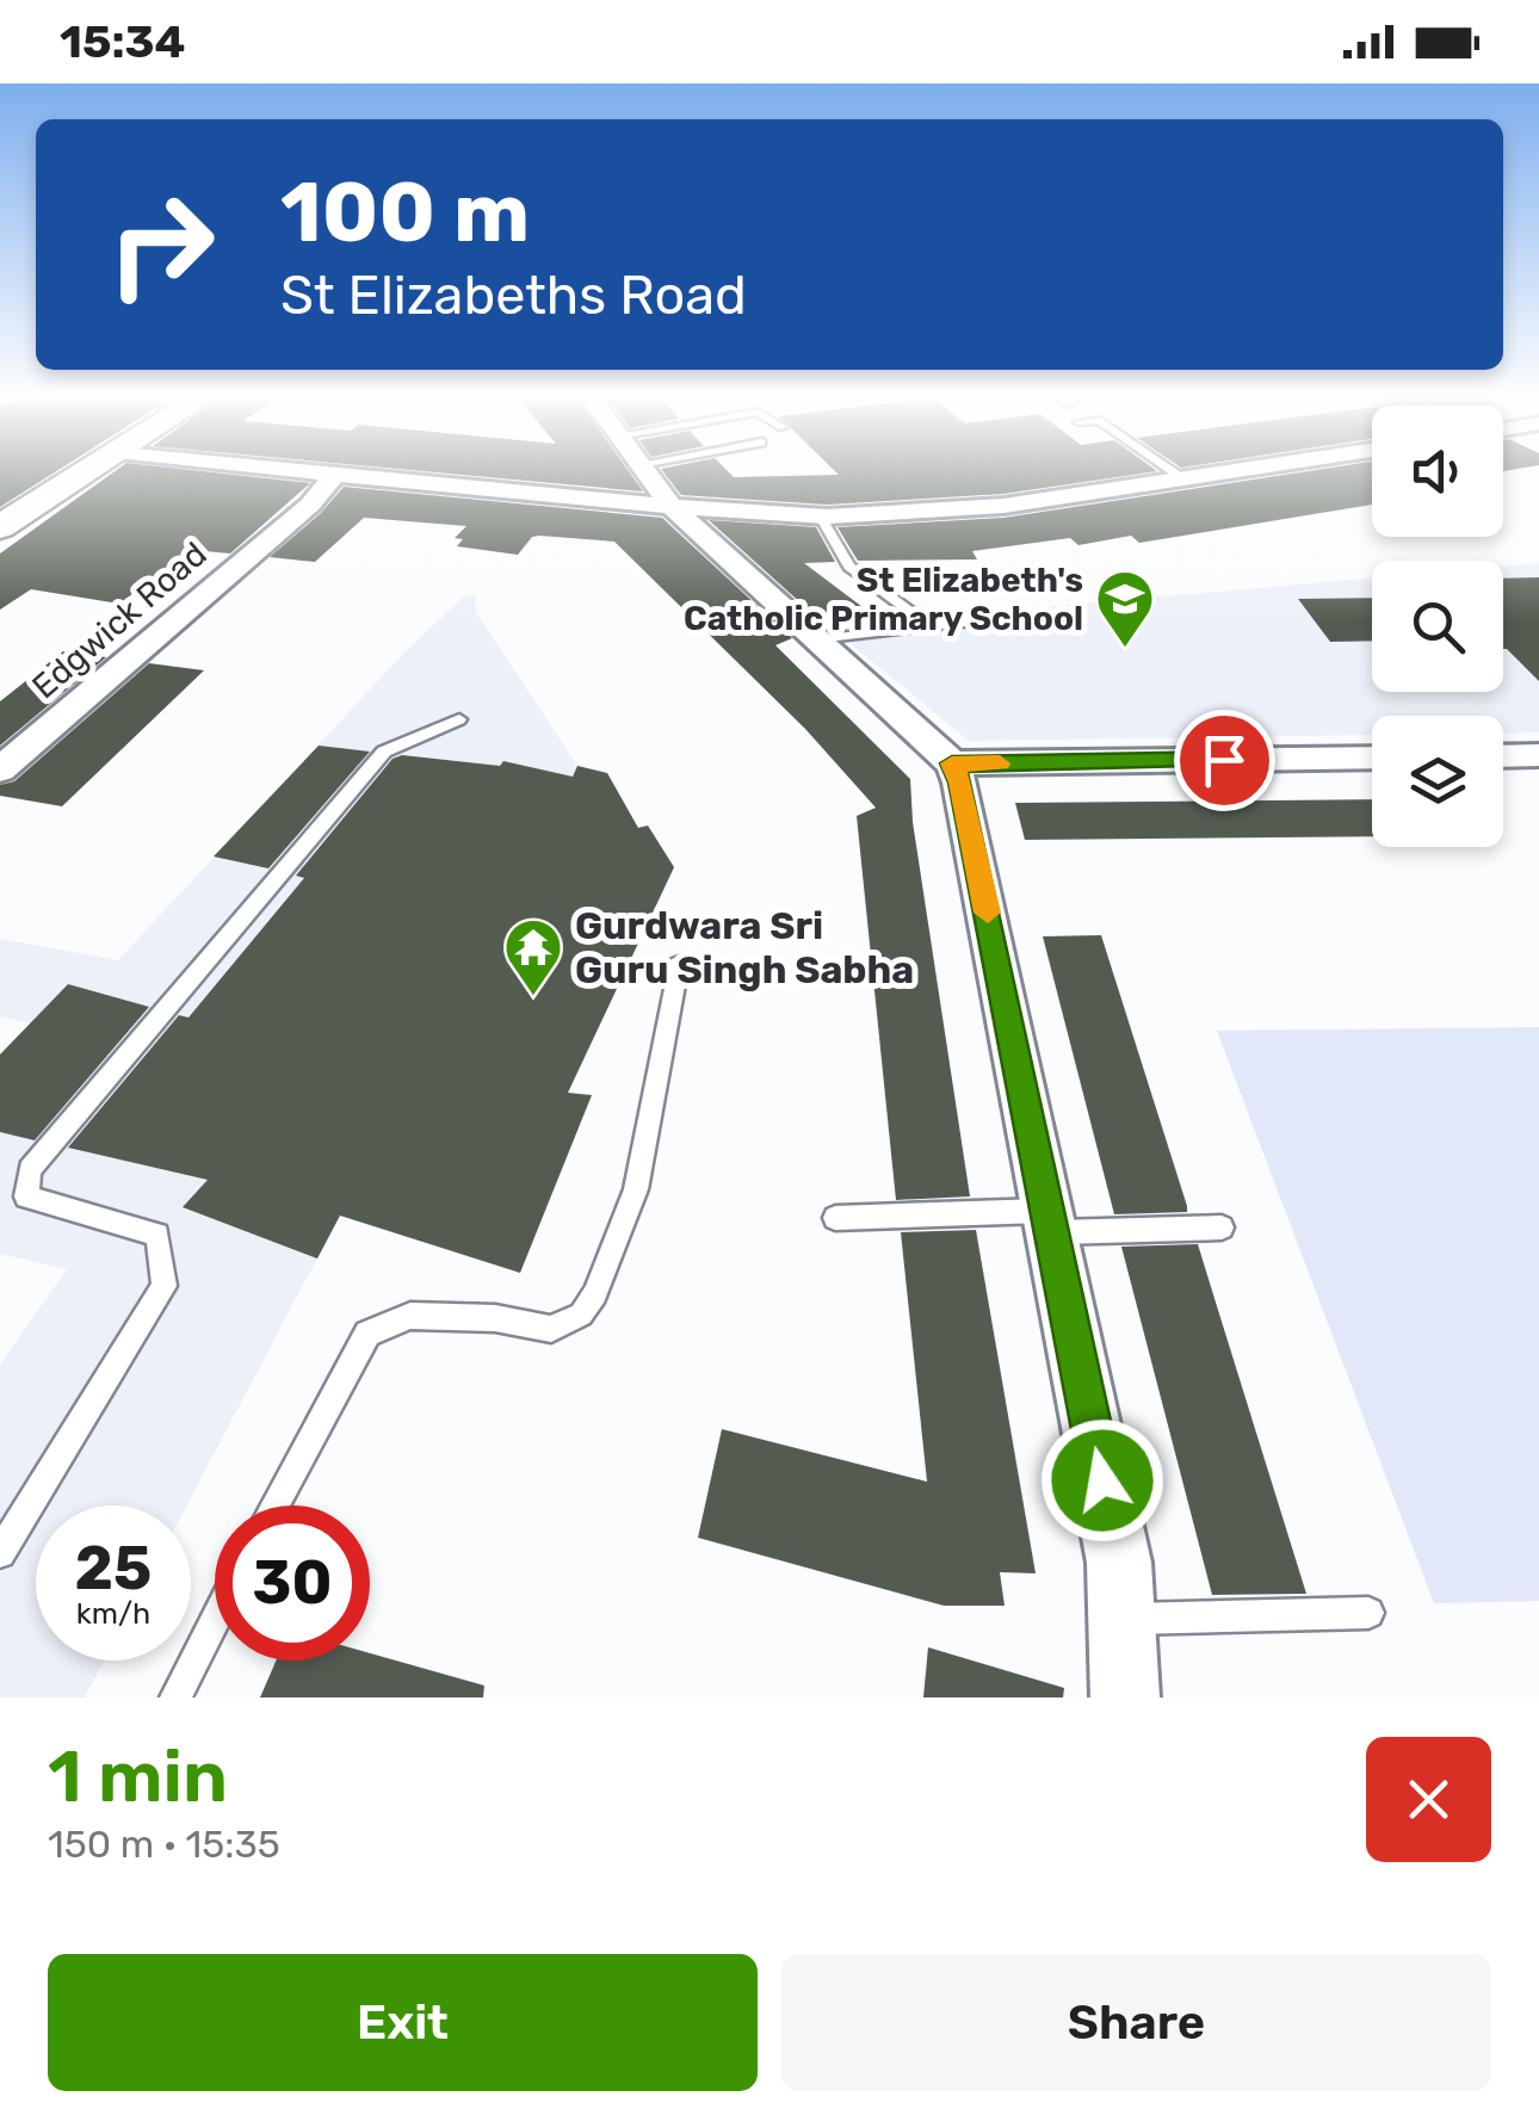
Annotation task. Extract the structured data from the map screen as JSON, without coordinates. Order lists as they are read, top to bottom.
{
  "streets": {
    "street": ["Edgwick Road"]
  },
  "places": {
    "school or university": ["St Elizabeth's Catholic Primary School"],
    "temple": ["Gurdwara Sri Guru Singh Sabha"]
  },
  "page": {
    "status": "15:34",
    "turn": ["100 m", "St Elizabeths Road"],
    "speed": "25 km/h",
    "limit": "30",
    "heading": ["1 min", "150 m · 15:35"],
    "buttons": ["Exit", "Share"]
  }
}
